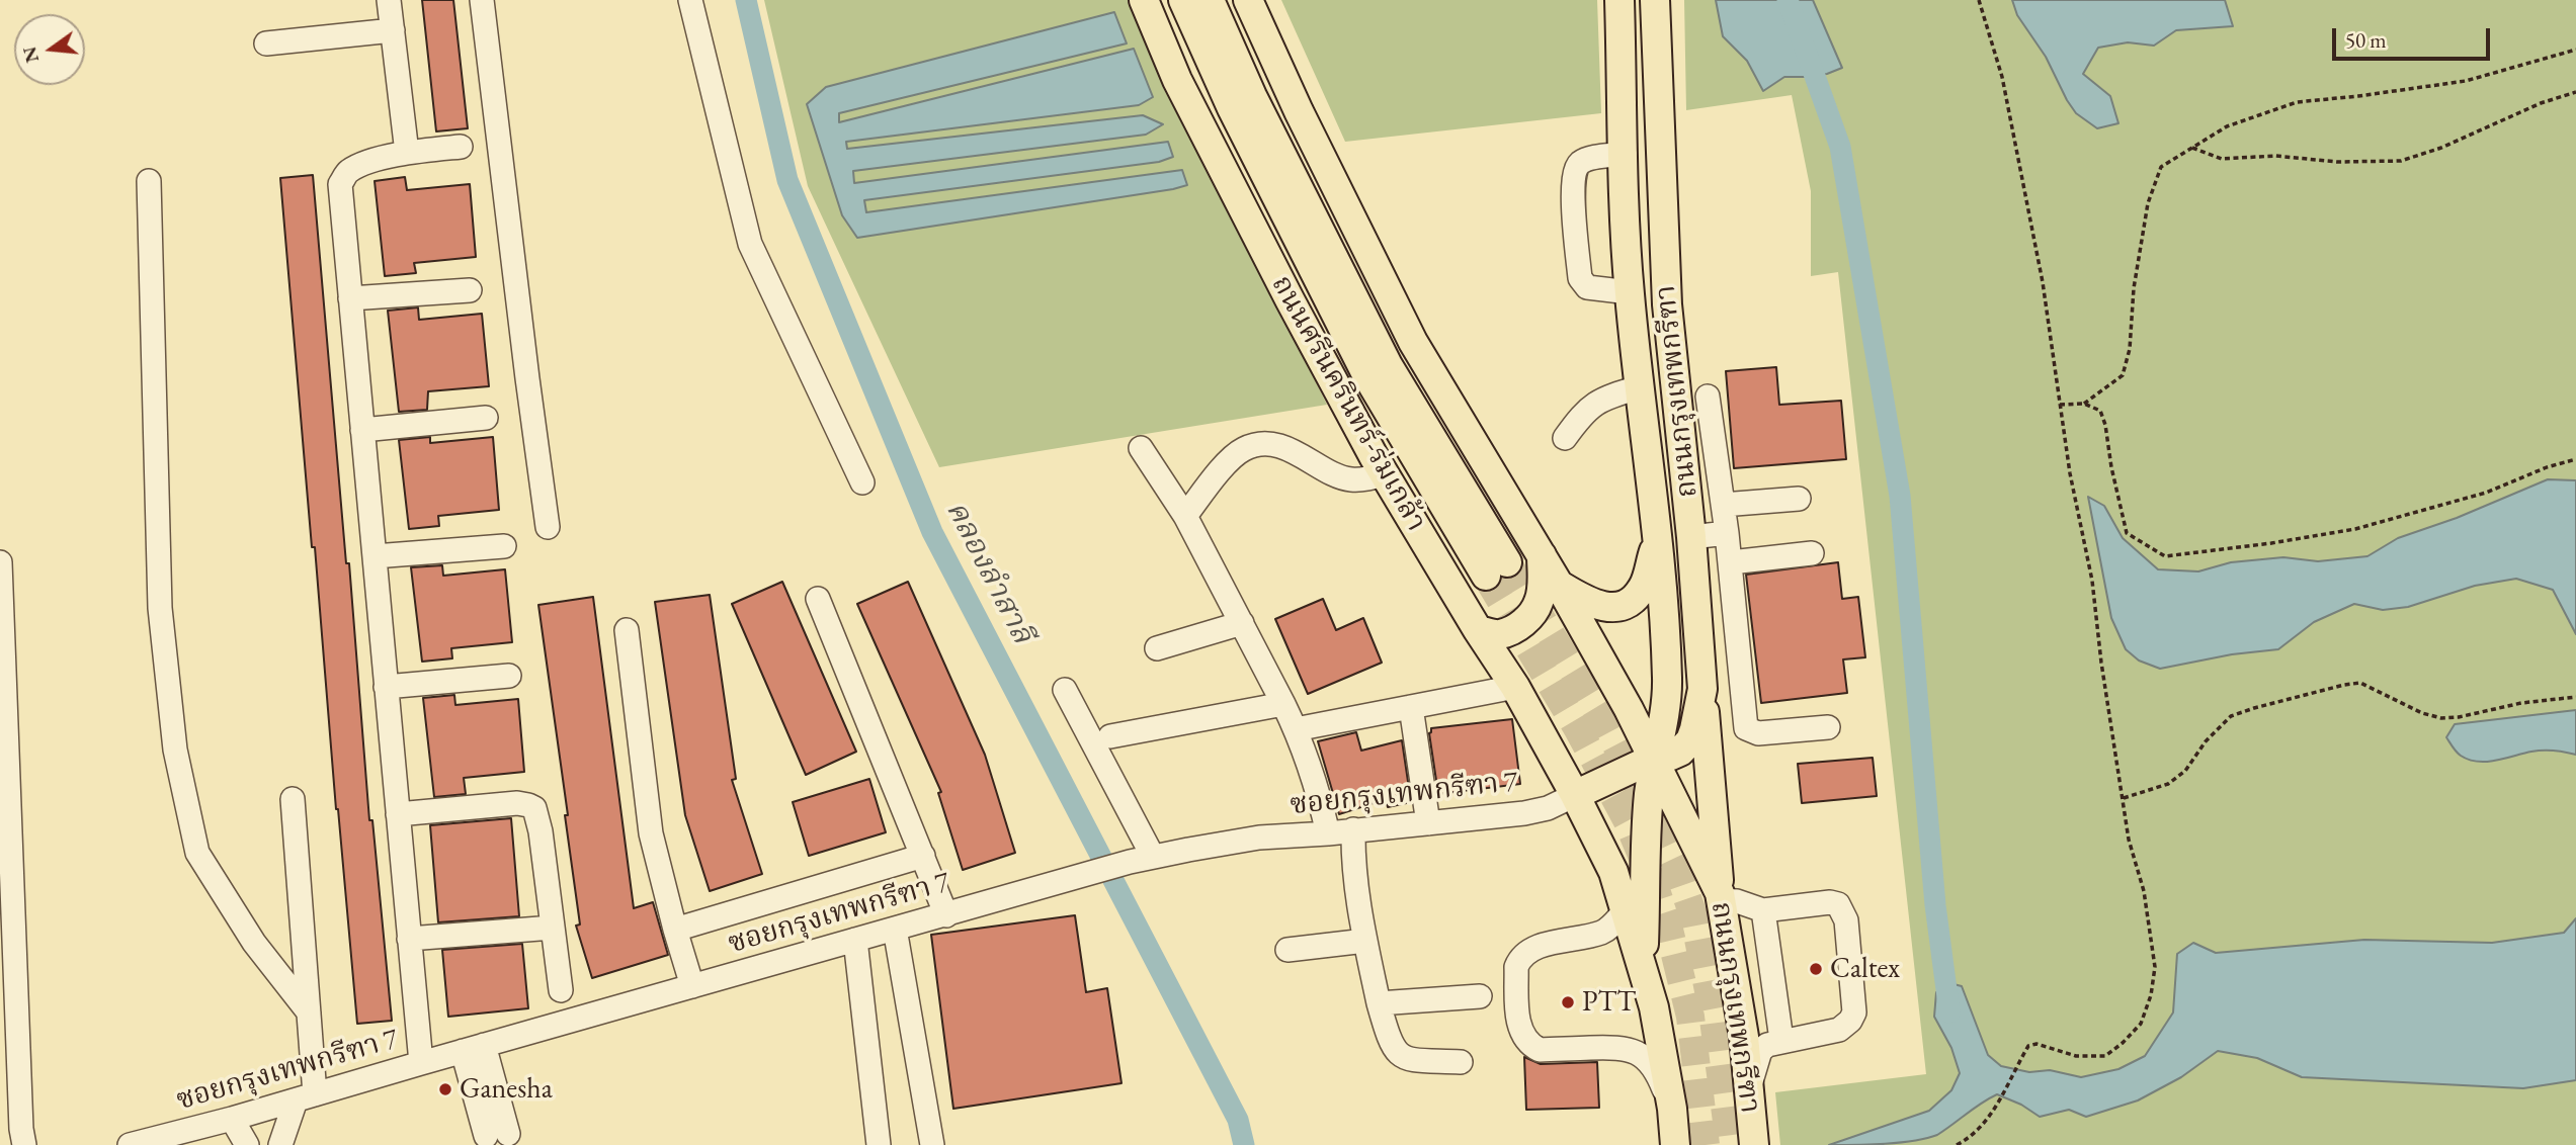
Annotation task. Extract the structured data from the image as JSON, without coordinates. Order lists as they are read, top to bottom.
{
  "streets": {
    "main road": ["ถนนกรุงเทพกรีฑา", "ถนนศรีนครินทร์-ร่มเกล้า"],
    "street": ["ซอยกรุงเทพกรีฑา 7"]
  },
  "crossings": [
    ["ถนนกรุงเทพกรีฑา", "ถนนศรีนครินทร์-ร่มเกล้า"],
    ["ถนนกรุงเทพกรีฑา", "ซอยกรุงเทพกรีฑา 7"],
    ["ถนนศรีนครินทร์-ร่มเกล้า", "ซอยกรุงเทพกรีฑา 7"]
  ],
  "water": ["คลองลำสาลี"],
  "places": ["Caltex", "PTT", "Ganesha"],
  "scale_bar": "50 m",
  "north": "left"
}
